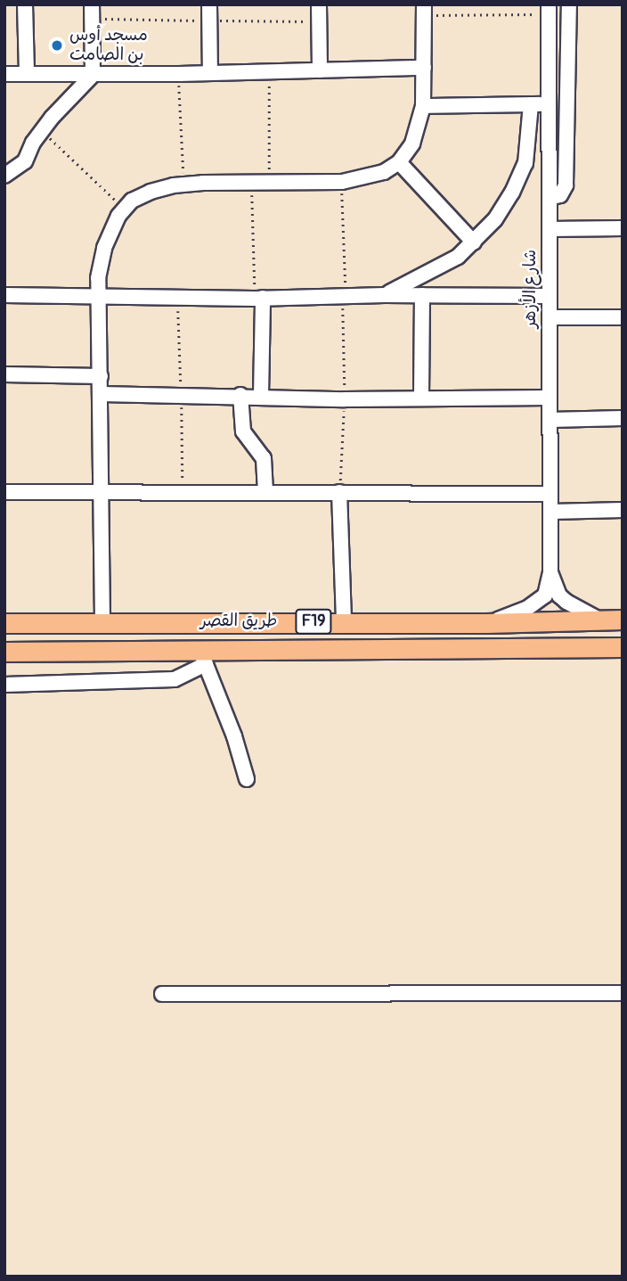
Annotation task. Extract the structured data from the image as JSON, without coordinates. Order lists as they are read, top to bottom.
{
  "streets": {
    "main road": ["طريق القصر", "F19"],
    "street": ["شارع الأزهر"]
  },
  "crossings": [
    ["شارع الأزهر", "طريق القصر"]
  ],
  "places": ["مسجد أوس بن الصامت"]
}
